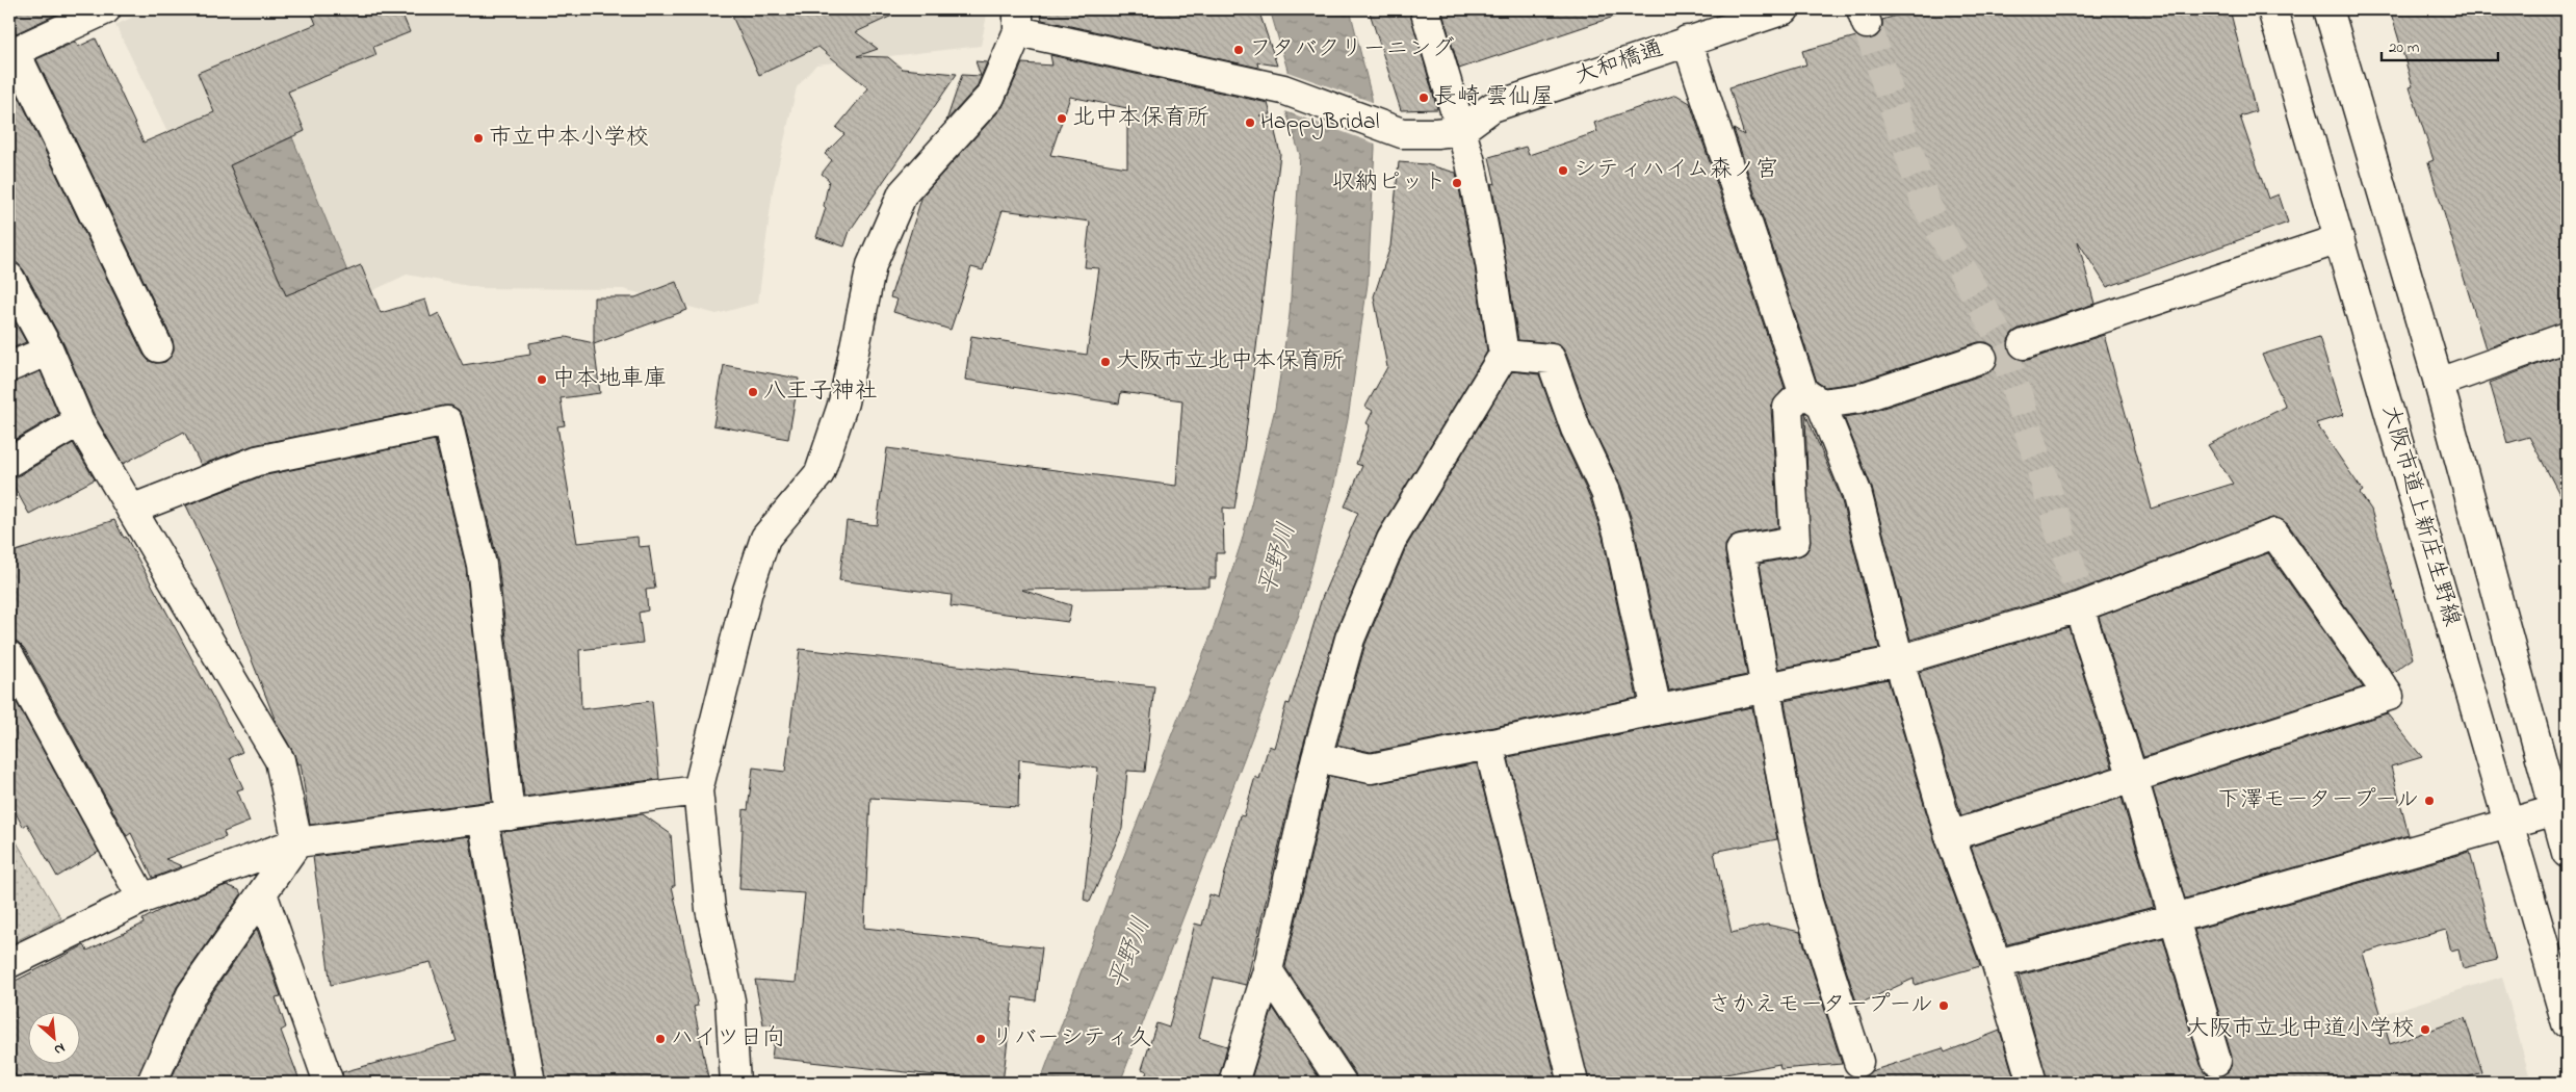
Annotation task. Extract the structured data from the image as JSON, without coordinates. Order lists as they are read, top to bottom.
{
  "streets": {
    "street": ["大和橋通", "大阪市道上新庄生野線"]
  },
  "water": ["平野川"],
  "places": [
    "フタバクリーニング",
    "長崎 雲仙屋",
    "北中本保育所",
    "HappyBridal",
    "市立中本小学校",
    "シティハイム森ノ宮",
    "収納ピット",
    "大阪市立北中本保育所",
    "中本地車庫",
    "八王子神社",
    "下澤モータープール",
    "さかえモータープール",
    "大阪市立北中道小学校",
    "ハイツ日向",
    "リバーシティ久"
  ],
  "scale_bar": "20 m",
  "north": "bottom right"
}
